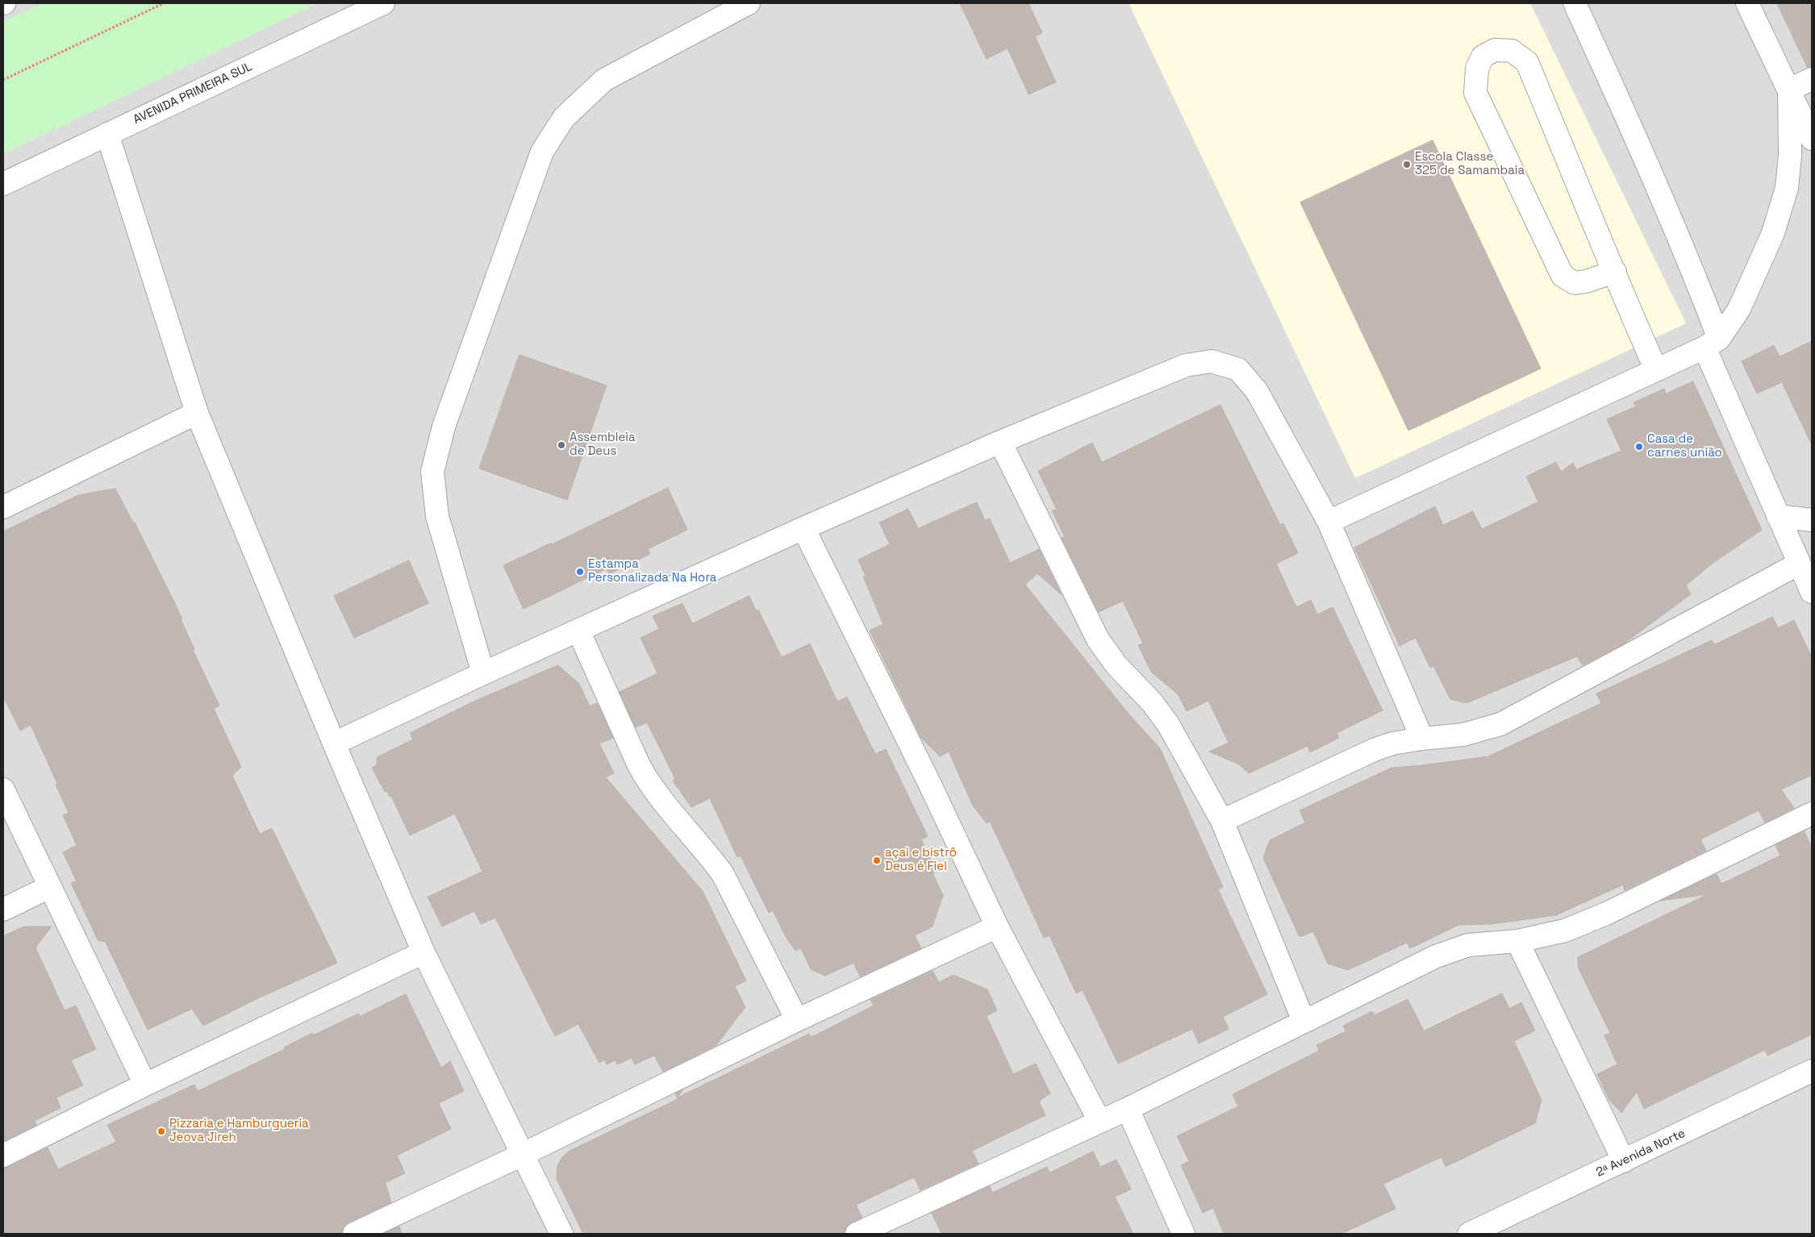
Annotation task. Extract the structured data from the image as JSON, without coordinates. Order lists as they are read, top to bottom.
{
  "streets": {
    "street": ["AVENIDA PRIMEIRA SUL", "2ᵃ Avenida Norte"]
  },
  "places": [
    "Escola Classe 325 de Samambaia",
    "Assembleia de Deus",
    "Casa de carnes união",
    "Estampa Personalizada Na Hora",
    "açai e bistrô Deus é Fiel",
    "Pizzaria e Hamburgueria Jeova Jireh"
  ]
}
